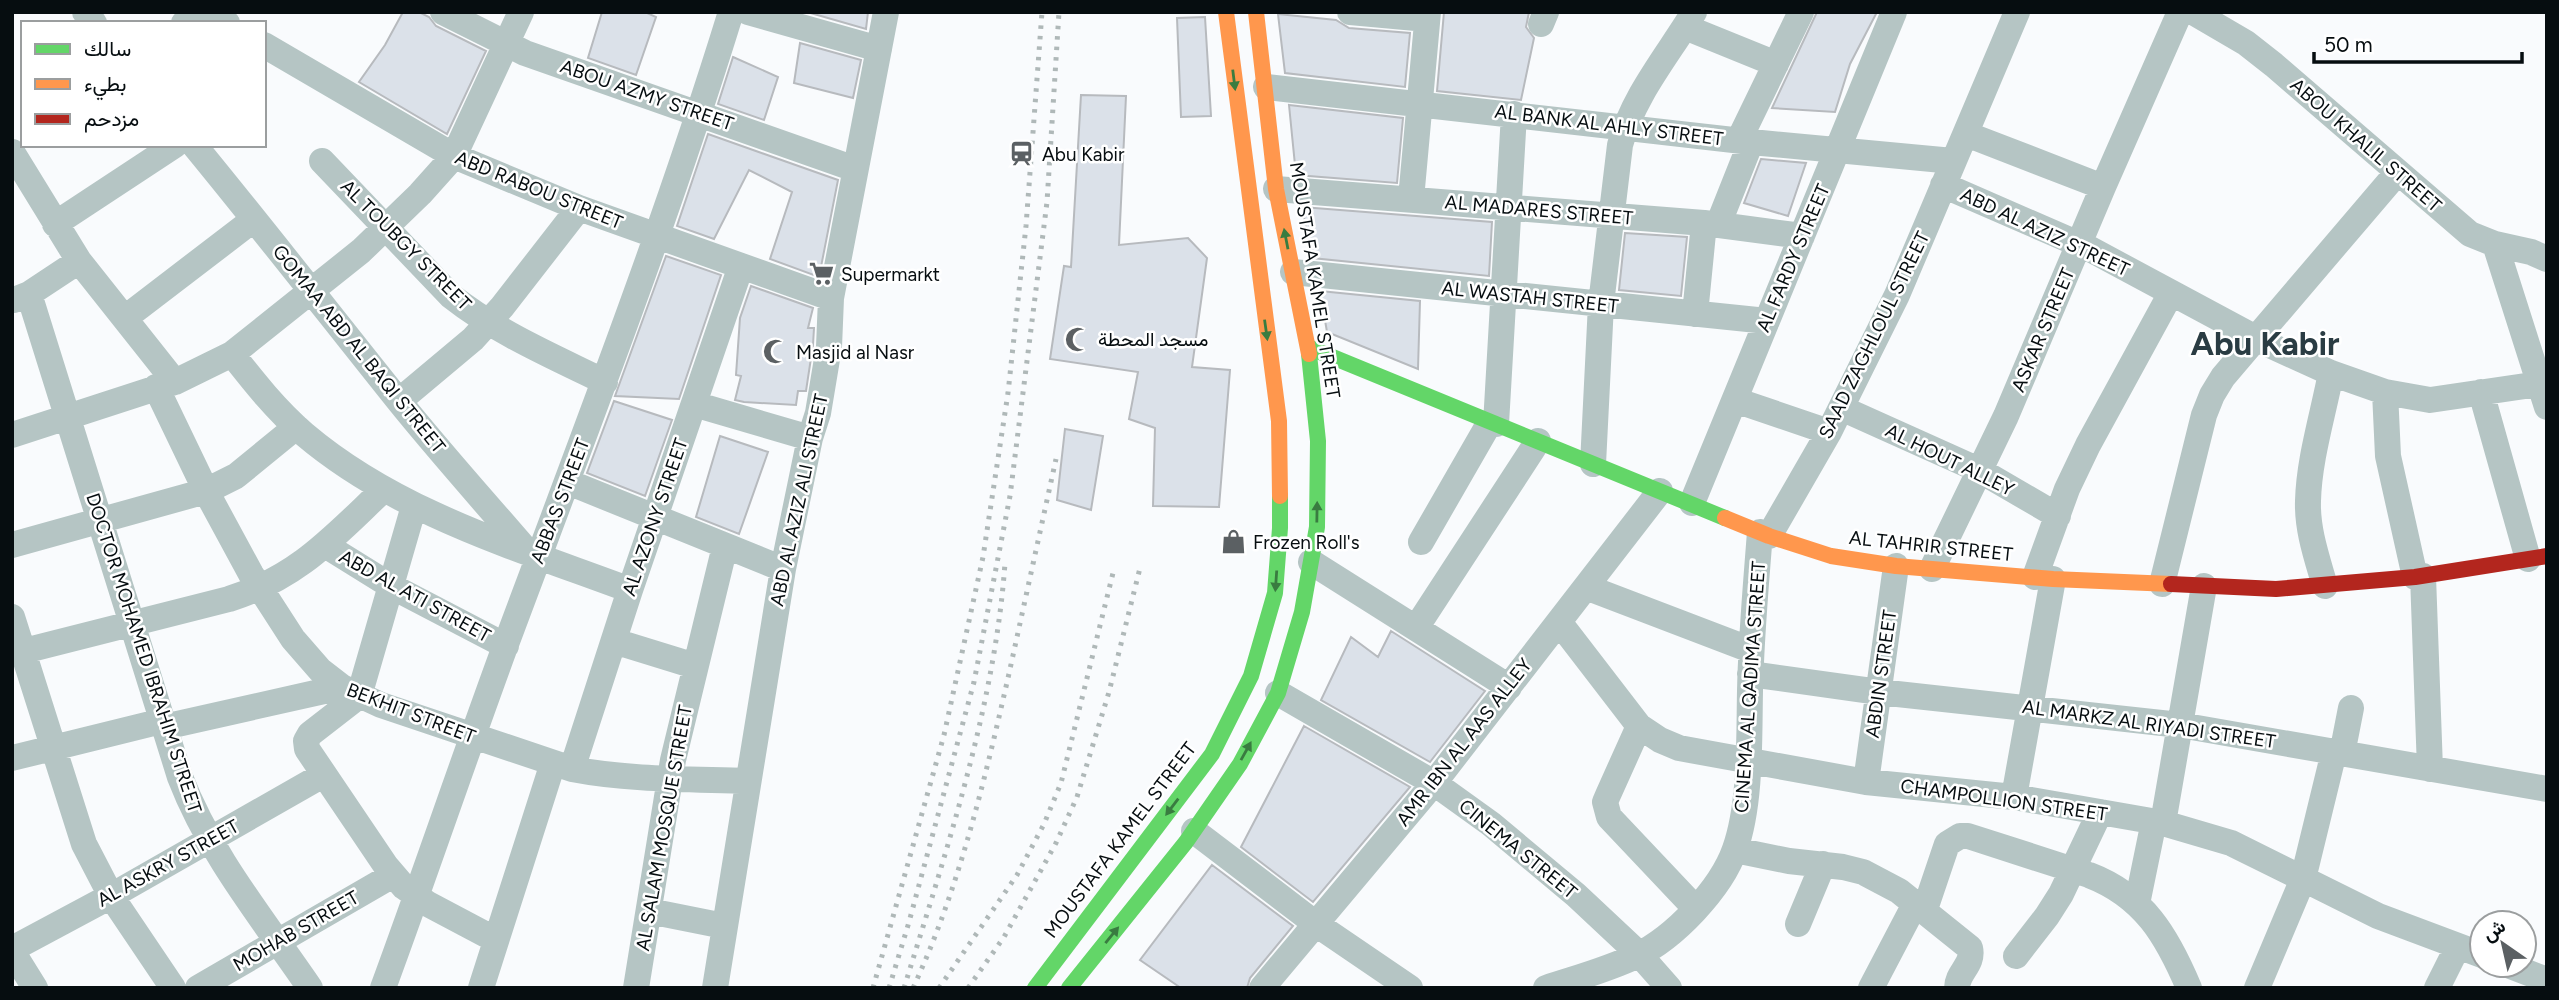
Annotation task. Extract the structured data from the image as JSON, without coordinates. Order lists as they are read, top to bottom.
{
  "streets": {
    "main road": ["MOUSTAFA KAMEL STREET", "AL TAHRIR STREET"],
    "street": [
      "ABOU AZMY STREET",
      "AL BANK AL AHLY STREET",
      "ABOU KHALIL STREET",
      "ABD RABOU STREET",
      "AL MADARES STREET",
      "ABD AL AZIZ STREET",
      "AL TOUBGY STREET",
      "AL FARDY STREET",
      "AL WASTAH STREET",
      "ASKAR STREET",
      "SAAD ZAGHLOUL STREET",
      "GOMAA ABD AL BAQI STREET",
      "AL HOUT ALLEY",
      "ABD AL AZIZ ALI STREET",
      "ABBAS STREET",
      "AL AZONY STREET",
      "ABD AL ATI STREET",
      "DOCTOR MOHAMED IBRAHIM STREET",
      "ABDIN STREET",
      "CINEMA AL QADIMA STREET",
      "BEKHIT STREET",
      "AL MARKZ AL RIYADI STREET",
      "AMR IBN AL AAS ALLEY",
      "CHAMPOLLION STREET",
      "AL SALAM MOSQUE STREET",
      "CINEMA STREET",
      "AL ASKRY STREET",
      "MOHAB STREET"
    ]
  },
  "crossings": [
    ["ABOU AZMY STREET", "ABD AL AZIZ ALI STREET"],
    ["ABOU AZMY STREET", "ABBAS STREET"],
    ["AL BANK AL AHLY STREET", "AL FARDY STREET"],
    ["AL BANK AL AHLY STREET", "MOUSTAFA KAMEL STREET"],
    ["AL BANK AL AHLY STREET", "SAAD ZAGHLOUL STREET"],
    ["ABD RABOU STREET", "ABD AL AZIZ ALI STREET"],
    ["ABD RABOU STREET", "ABBAS STREET"],
    ["ABD RABOU STREET", "AL AZONY STREET"],
    ["AL MADARES STREET", "AL FARDY STREET"],
    ["AL MADARES STREET", "MOUSTAFA KAMEL STREET"],
    ["ABD AL AZIZ STREET", "ASKAR STREET"],
    ["ABD AL AZIZ STREET", "SAAD ZAGHLOUL STREET"],
    ["AL TOUBGY STREET", "ABBAS STREET"],
    ["AL FARDY STREET", "AL WASTAH STREET"],
    ["AL FARDY STREET", "AL TAHRIR STREET"],
    ["MOUSTAFA KAMEL STREET", "AL WASTAH STREET"],
    ["MOUSTAFA KAMEL STREET", "AL TAHRIR STREET"],
    ["MOUSTAFA KAMEL STREET", "CINEMA STREET"],
    ["ASKAR STREET", "AL HOUT ALLEY"],
    ["ASKAR STREET", "AL TAHRIR STREET"],
    ["SAAD ZAGHLOUL STREET", "AL HOUT ALLEY"],
    ["SAAD ZAGHLOUL STREET", "AL TAHRIR STREET"],
    ["SAAD ZAGHLOUL STREET", "CINEMA AL QADIMA STREET"],
    ["GOMAA ABD AL BAQI STREET", "ABBAS STREET"],
    ["ABD AL AZIZ ALI STREET", "BEKHIT STREET"],
    ["ABBAS STREET", "ABD AL ATI STREET"],
    ["ABBAS STREET", "BEKHIT STREET"],
    ["AL AZONY STREET", "BEKHIT STREET"],
    ["AL TAHRIR STREET", "ABDIN STREET"],
    ["AL TAHRIR STREET", "CINEMA AL QADIMA STREET"],
    ["AL TAHRIR STREET", "AMR IBN AL AAS ALLEY"],
    ["DOCTOR MOHAMED IBRAHIM STREET", "AL ASKRY STREET"],
    ["DOCTOR MOHAMED IBRAHIM STREET", "MOHAB STREET"],
    ["ABDIN STREET", "AL MARKZ AL RIYADI STREET"],
    ["ABDIN STREET", "CHAMPOLLION STREET"],
    ["CINEMA AL QADIMA STREET", "AL MARKZ AL RIYADI STREET"],
    ["CINEMA AL QADIMA STREET", "CHAMPOLLION STREET"],
    ["CINEMA AL QADIMA STREET", "CINEMA STREET"],
    ["BEKHIT STREET", "AL SALAM MOSQUE STREET"],
    ["AL MARKZ AL RIYADI STREET", "AMR IBN AL AAS ALLEY"],
    ["AMR IBN AL AAS ALLEY", "CHAMPOLLION STREET"],
    ["AMR IBN AL AAS ALLEY", "CINEMA STREET"]
  ],
  "districts": ["Abu Kabir"],
  "places": {
    "station": ["Abu Kabir"],
    "supermarket": ["Supermarkt"],
    "mosque": ["مسجد المحطة", "Masjid al Nasr"],
    "shop": ["Frozen Roll's"]
  },
  "legend": ["سالك", "بطيء", "مزدحم"],
  "scale_bar": "50 m",
  "north": "top left"
}
